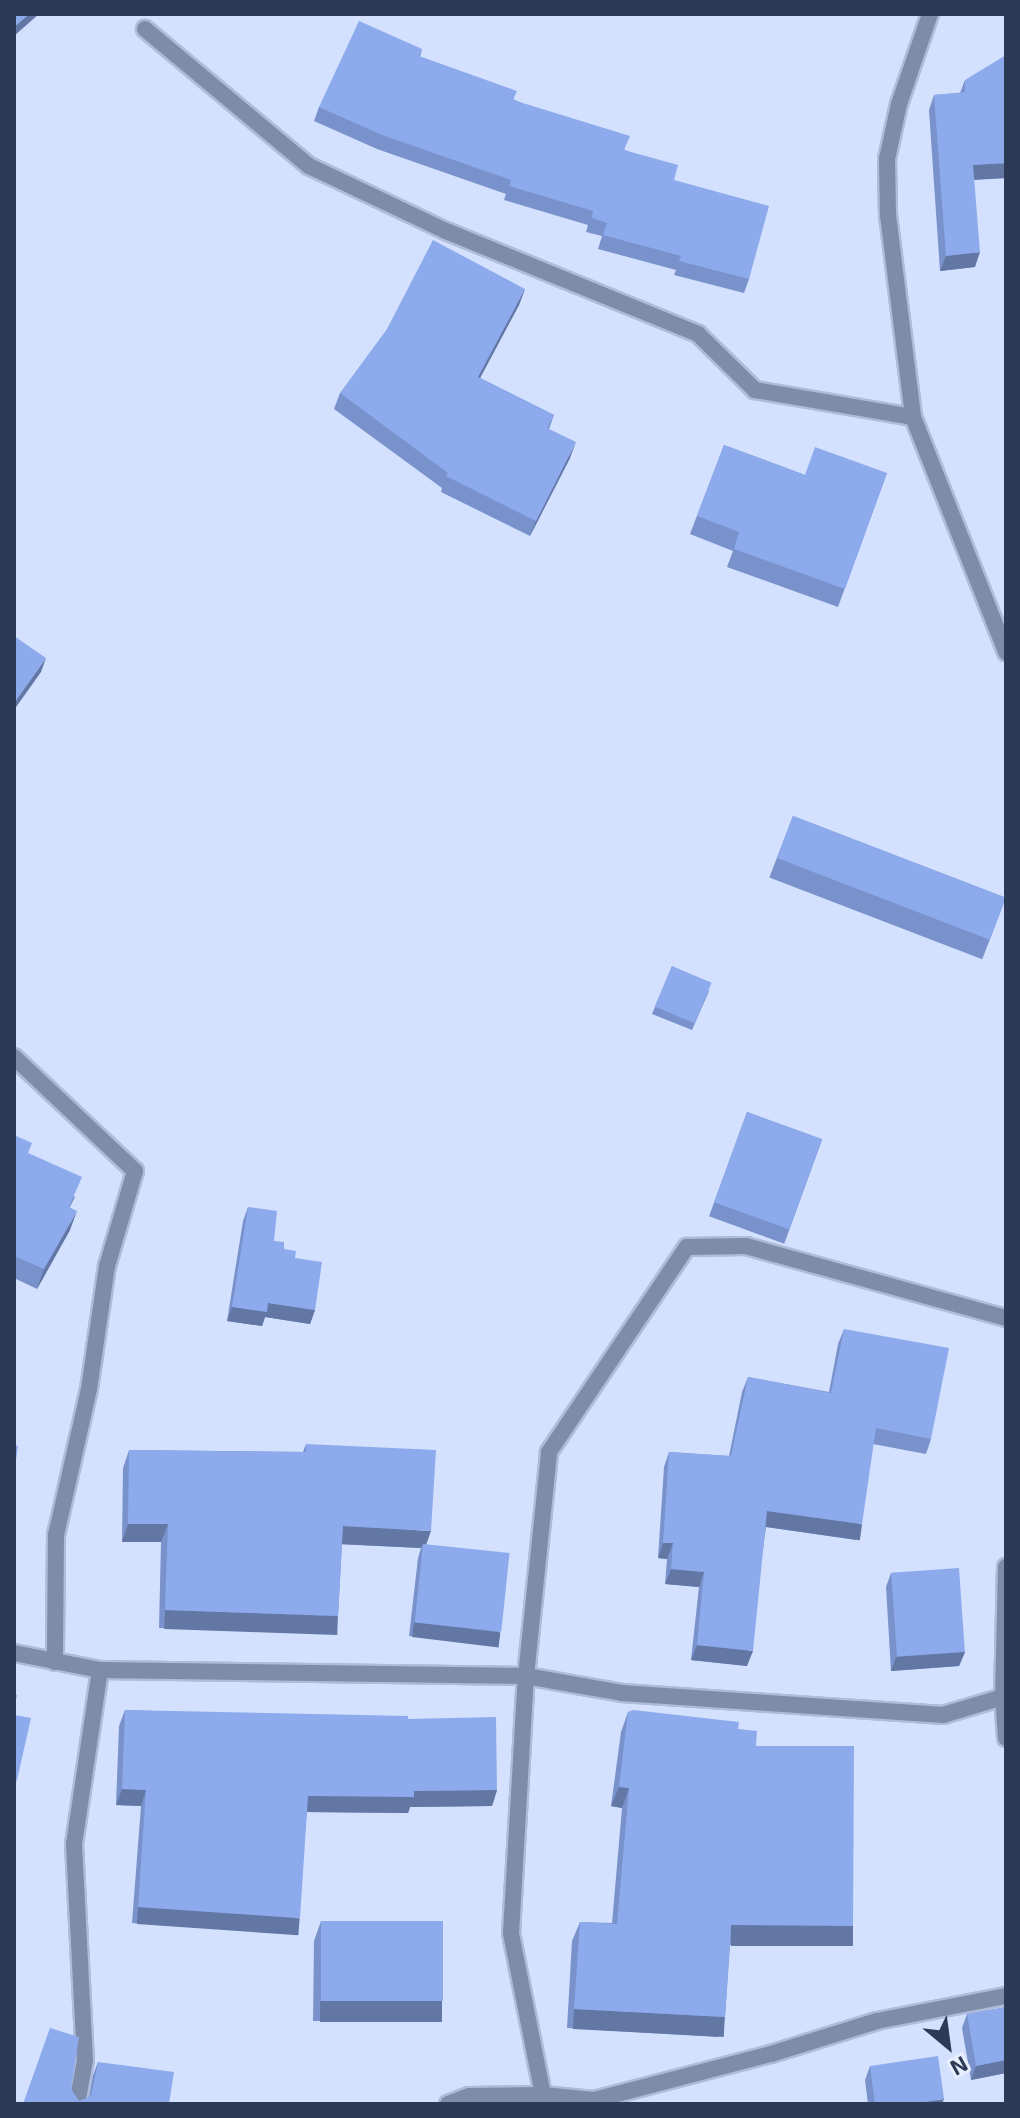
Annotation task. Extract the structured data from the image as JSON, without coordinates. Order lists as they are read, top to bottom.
{
  "north": "bottom right"
}
